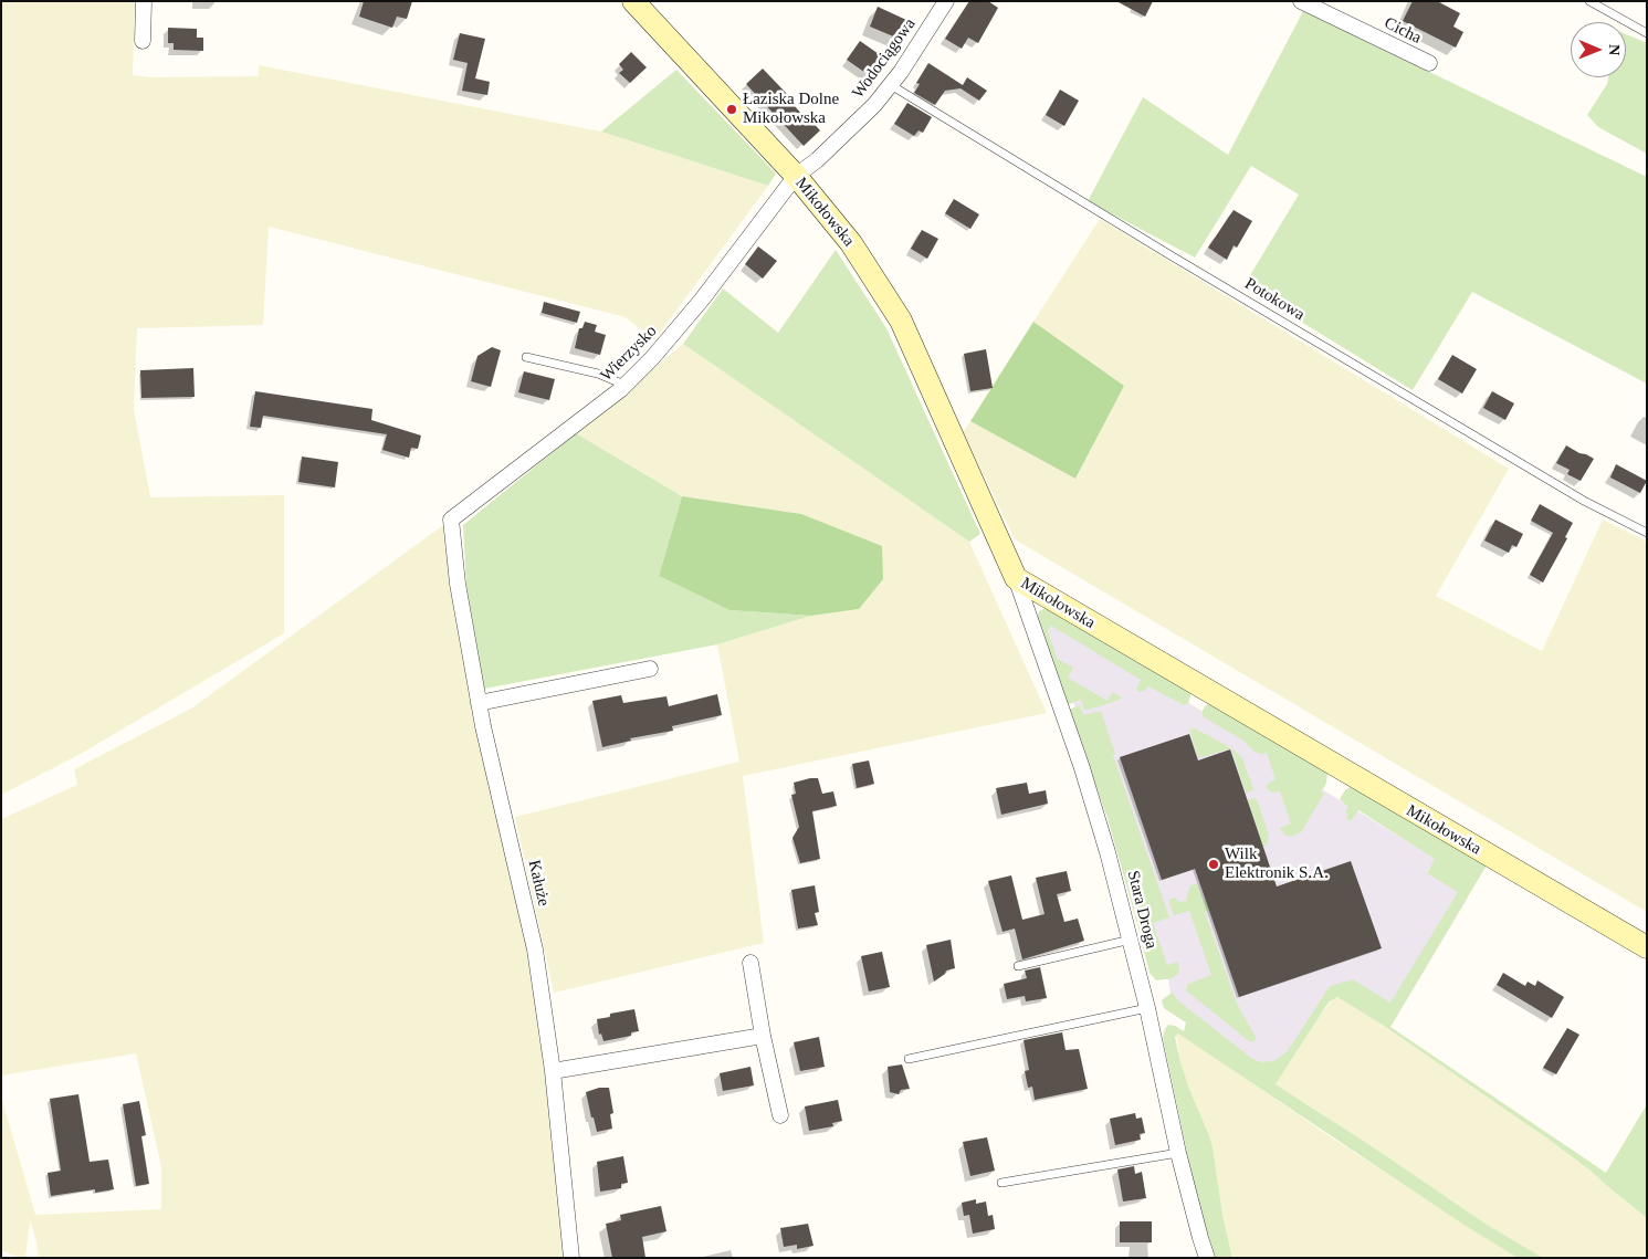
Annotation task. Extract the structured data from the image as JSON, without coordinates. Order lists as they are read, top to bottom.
{
  "streets": {
    "street": [
      "Cicha",
      "Wodociągowa",
      "Mikołowska",
      "Wierzysko",
      "Kałuże",
      "Stara Droga"
    ],
    "lane": ["Potokowa"]
  },
  "crossings": [
    ["Wodociągowa", "Mikołowska"],
    ["Wodociągowa", "Potokowa"],
    ["Wodociągowa", "Wierzysko"],
    ["Mikołowska", "Wierzysko"],
    ["Mikołowska", "Stara Droga"],
    ["Wierzysko", "Kałuże"]
  ],
  "places": ["Łaziska Dolne Mikołowska", "Wilk Elektronik S.A."],
  "north": "right"
}
